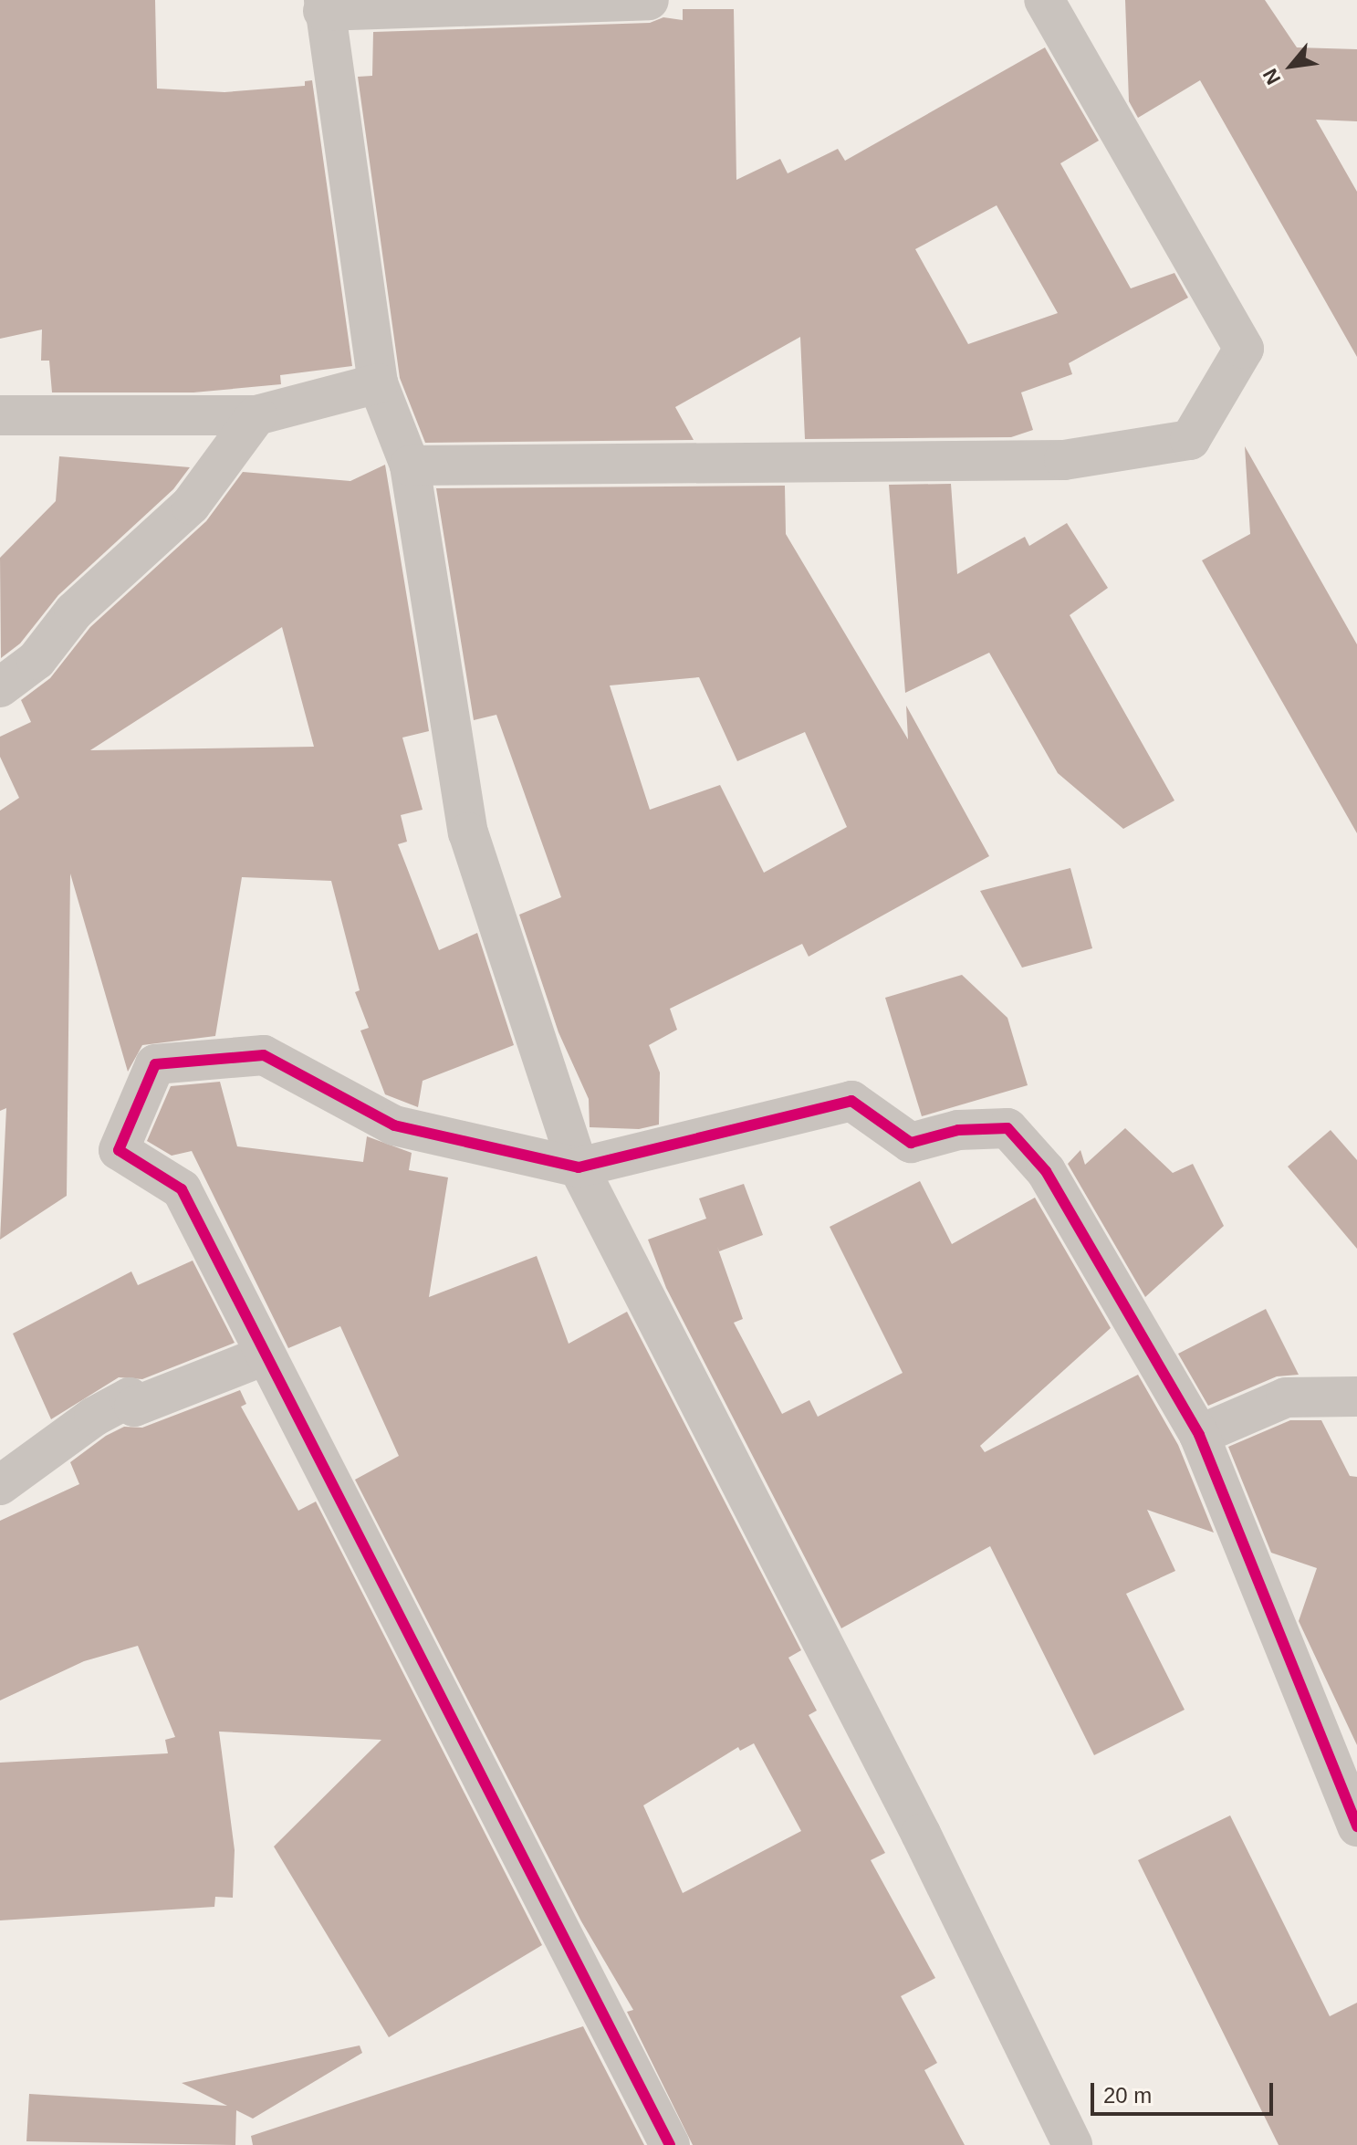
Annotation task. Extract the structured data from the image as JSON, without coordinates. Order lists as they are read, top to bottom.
{
  "scale_bar": "20 m",
  "north": "bottom left"
}
